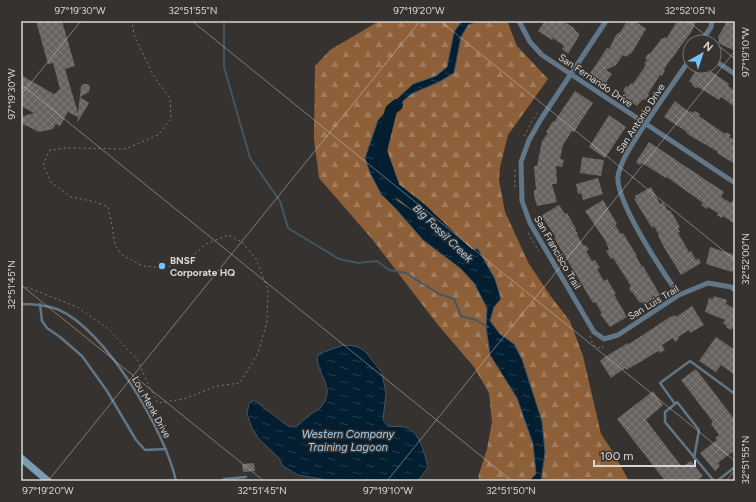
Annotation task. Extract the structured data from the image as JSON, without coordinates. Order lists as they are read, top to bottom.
{
  "streets": {
    "street": [
      "San Fernando Drive",
      "San Antonio Drive",
      "San Francisco Trail",
      "San Luis Trail"
    ],
    "lane": ["Lou Menk Drive"]
  },
  "crossings": [
    ["San Fernando Drive", "San Antonio Drive"],
    ["San Fernando Drive", "San Francisco Trail"],
    ["San Antonio Drive", "San Luis Trail"],
    ["San Francisco Trail", "San Luis Trail"]
  ],
  "water": ["Big Fossil Creek", "Western Company Training Lagoon"],
  "places": ["BNSF Corporate HQ"],
  "scale_bar": "100 m",
  "north": "top right",
  "coordinates": [
    "97°19'30\"W",
    "32°51'55\"N",
    "97°19'20\"W",
    "32°52'05\"N",
    "97°19'10\"W",
    "32°52'00\"N",
    "32°51'45\"N",
    "32°51'50\"N"
  ]
}
